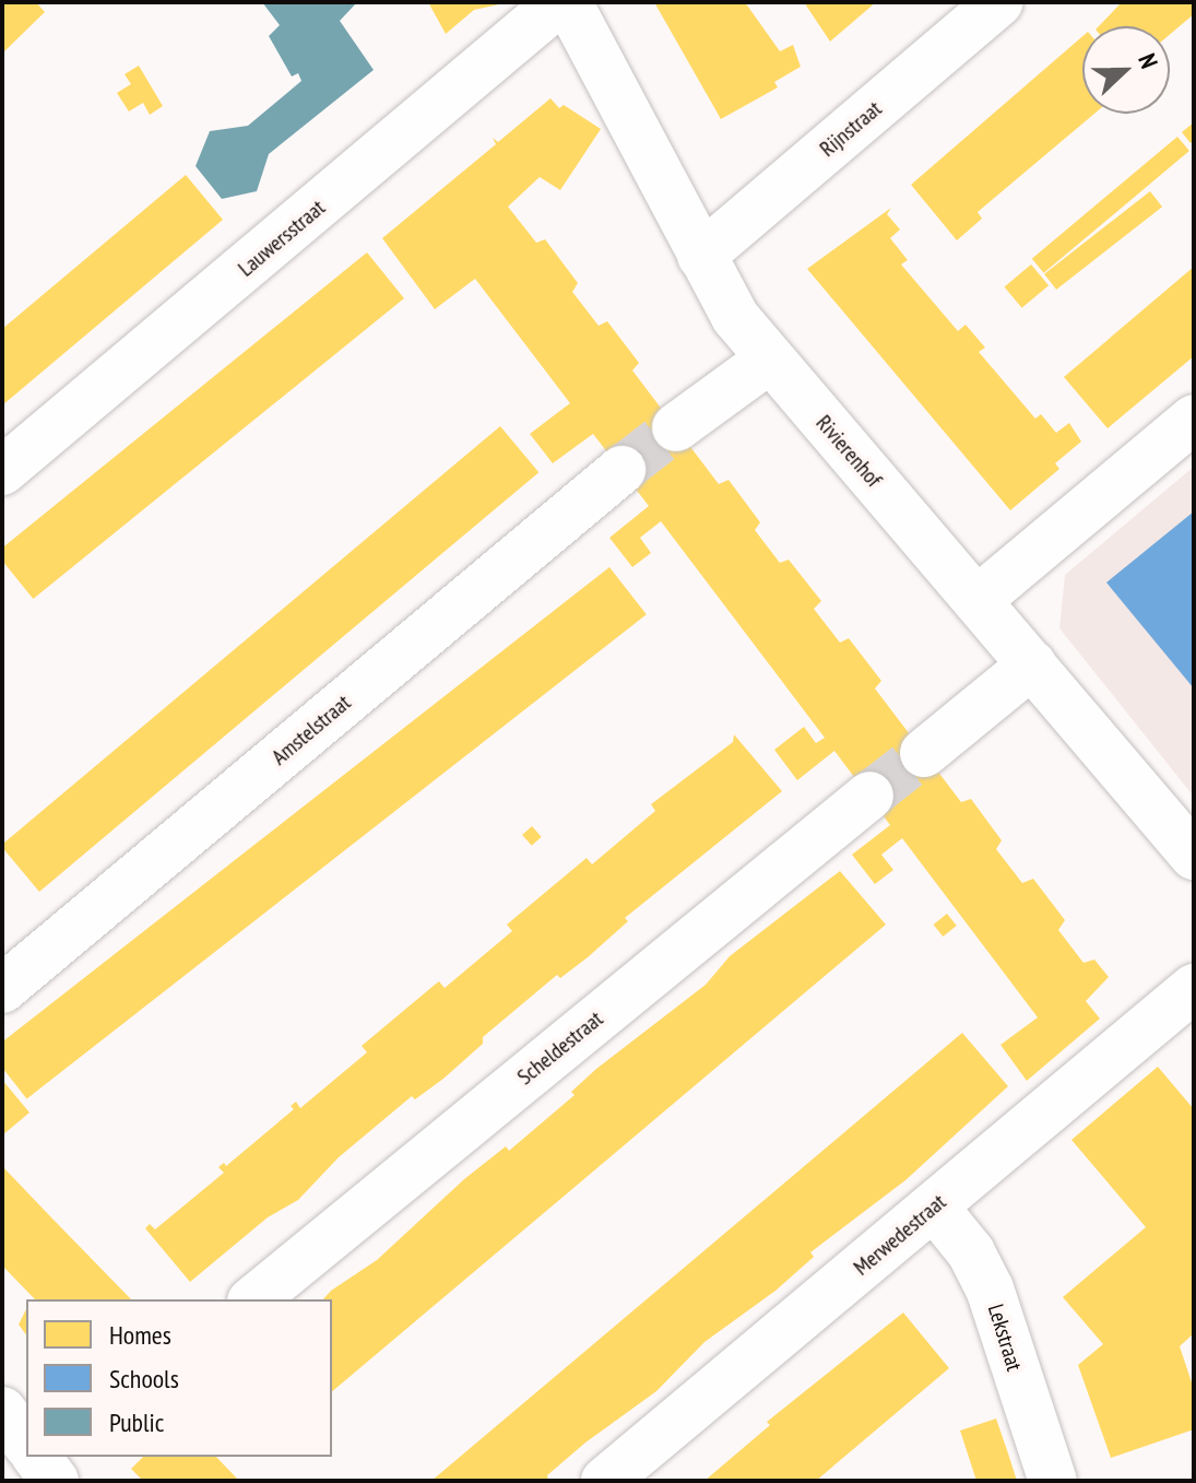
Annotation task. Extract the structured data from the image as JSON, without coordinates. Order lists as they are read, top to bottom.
{
  "streets": {
    "street": [
      "Rijnstraat",
      "Lauwersstraat",
      "Rivierenhof",
      "Amstelstraat",
      "Scheldestraat",
      "Merwedestraat",
      "Lekstraat"
    ]
  },
  "crossings": [
    ["Rijnstraat", "Rivierenhof"],
    ["Merwedestraat", "Lekstraat"]
  ],
  "legend": ["Homes", "Schools", "Public"],
  "north": "right"
}
